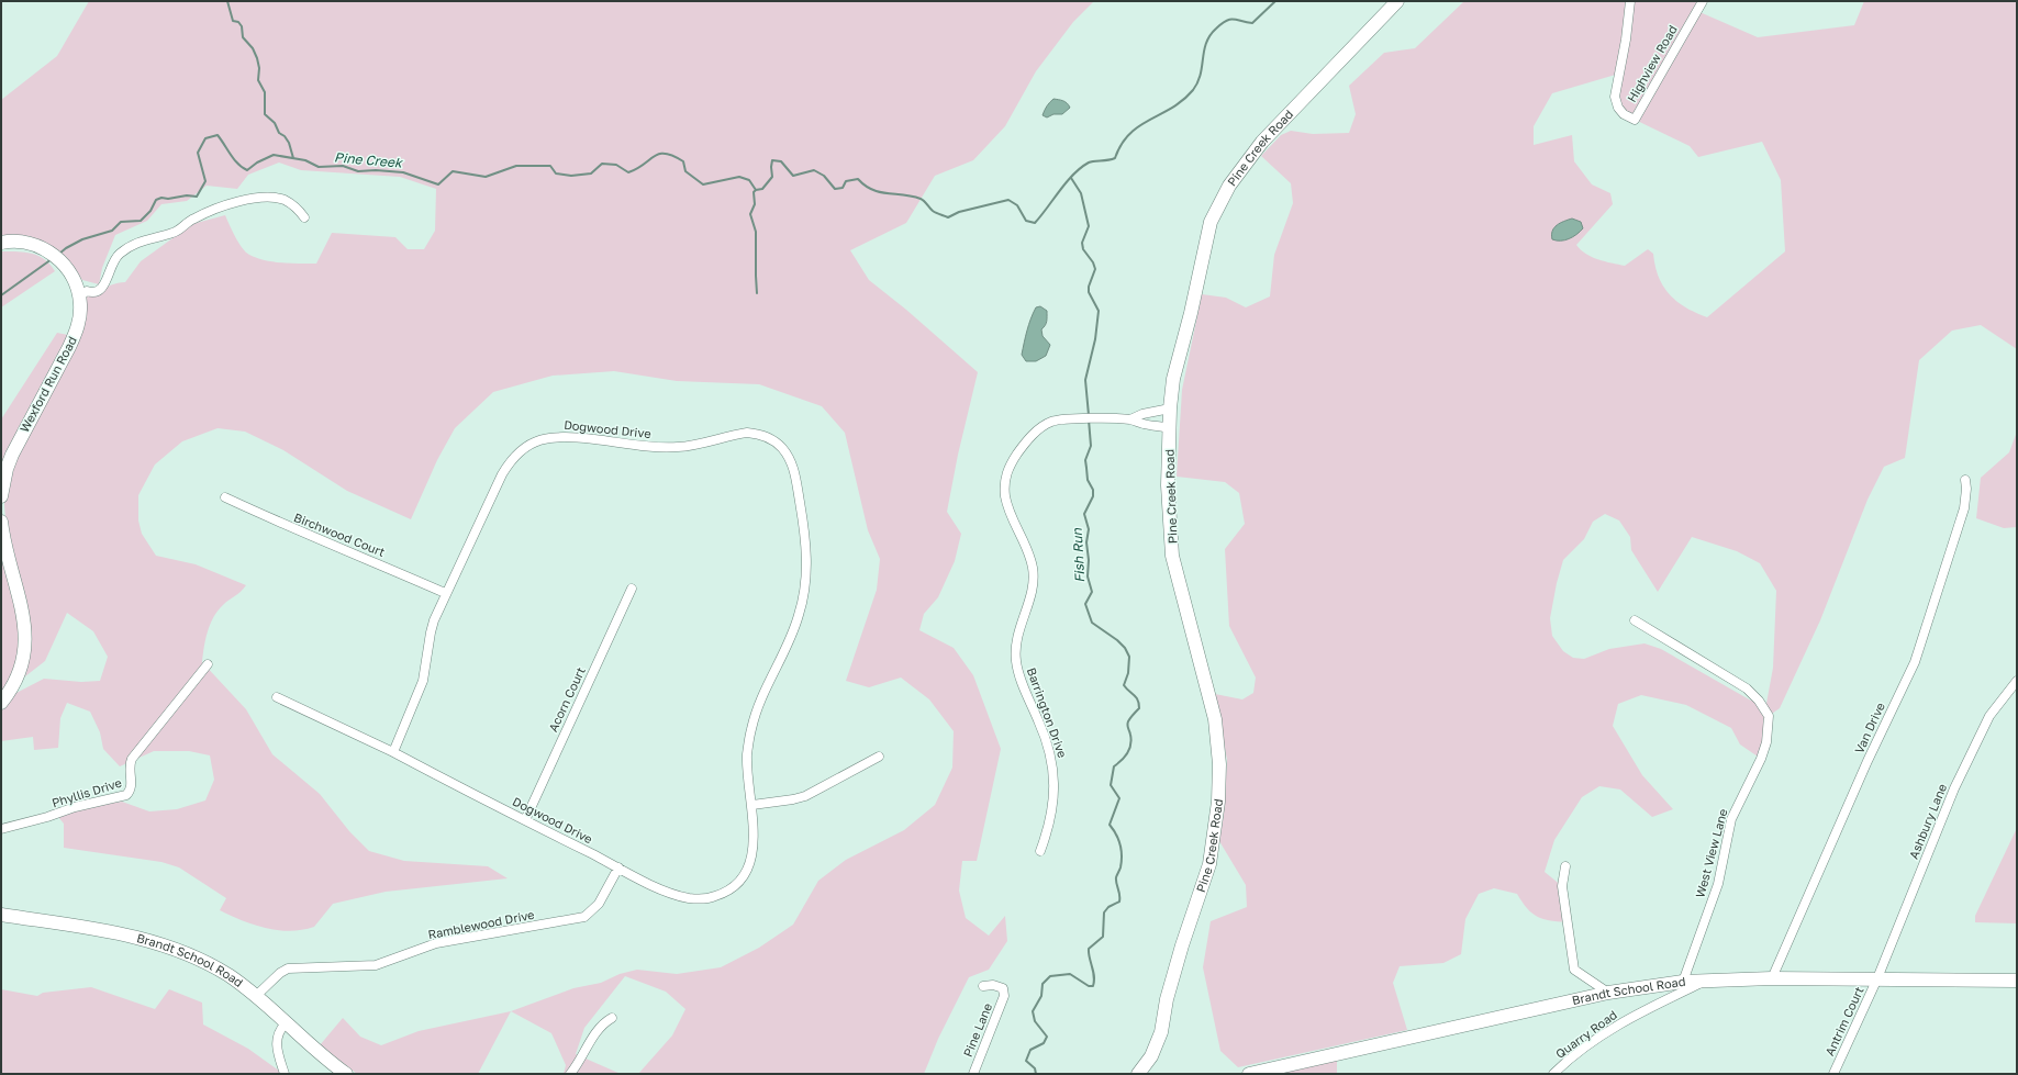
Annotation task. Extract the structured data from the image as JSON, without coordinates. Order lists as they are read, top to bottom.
{
  "streets": {
    "street": [
      "Highview Road",
      "Pine Creek Road",
      "Wexford Run Road",
      "Dogwood Drive",
      "Birchwood Court",
      "Acorn Court",
      "Barrington Drive",
      "Van Drive",
      "Phyllis Drive",
      "Ashbury Lane",
      "West View Lane",
      "Ramblewood Drive",
      "Brandt School Road",
      "Antrim Court",
      "Pine Lane",
      "Quarry Road"
    ]
  },
  "crossings": [
    ["Pine Creek Road", "Barrington Drive"],
    ["Dogwood Drive", "Birchwood Court"],
    ["Dogwood Drive", "Acorn Court"],
    ["Dogwood Drive", "Ramblewood Drive"],
    ["Van Drive", "Brandt School Road"],
    ["Ashbury Lane", "Brandt School Road"],
    ["Ashbury Lane", "Antrim Court"],
    ["West View Lane", "Brandt School Road"],
    ["Ramblewood Drive", "Brandt School Road"],
    ["Brandt School Road", "Antrim Court"],
    ["Brandt School Road", "Quarry Road"]
  ],
  "water": ["Pine Creek", "Fish Run"]
}
